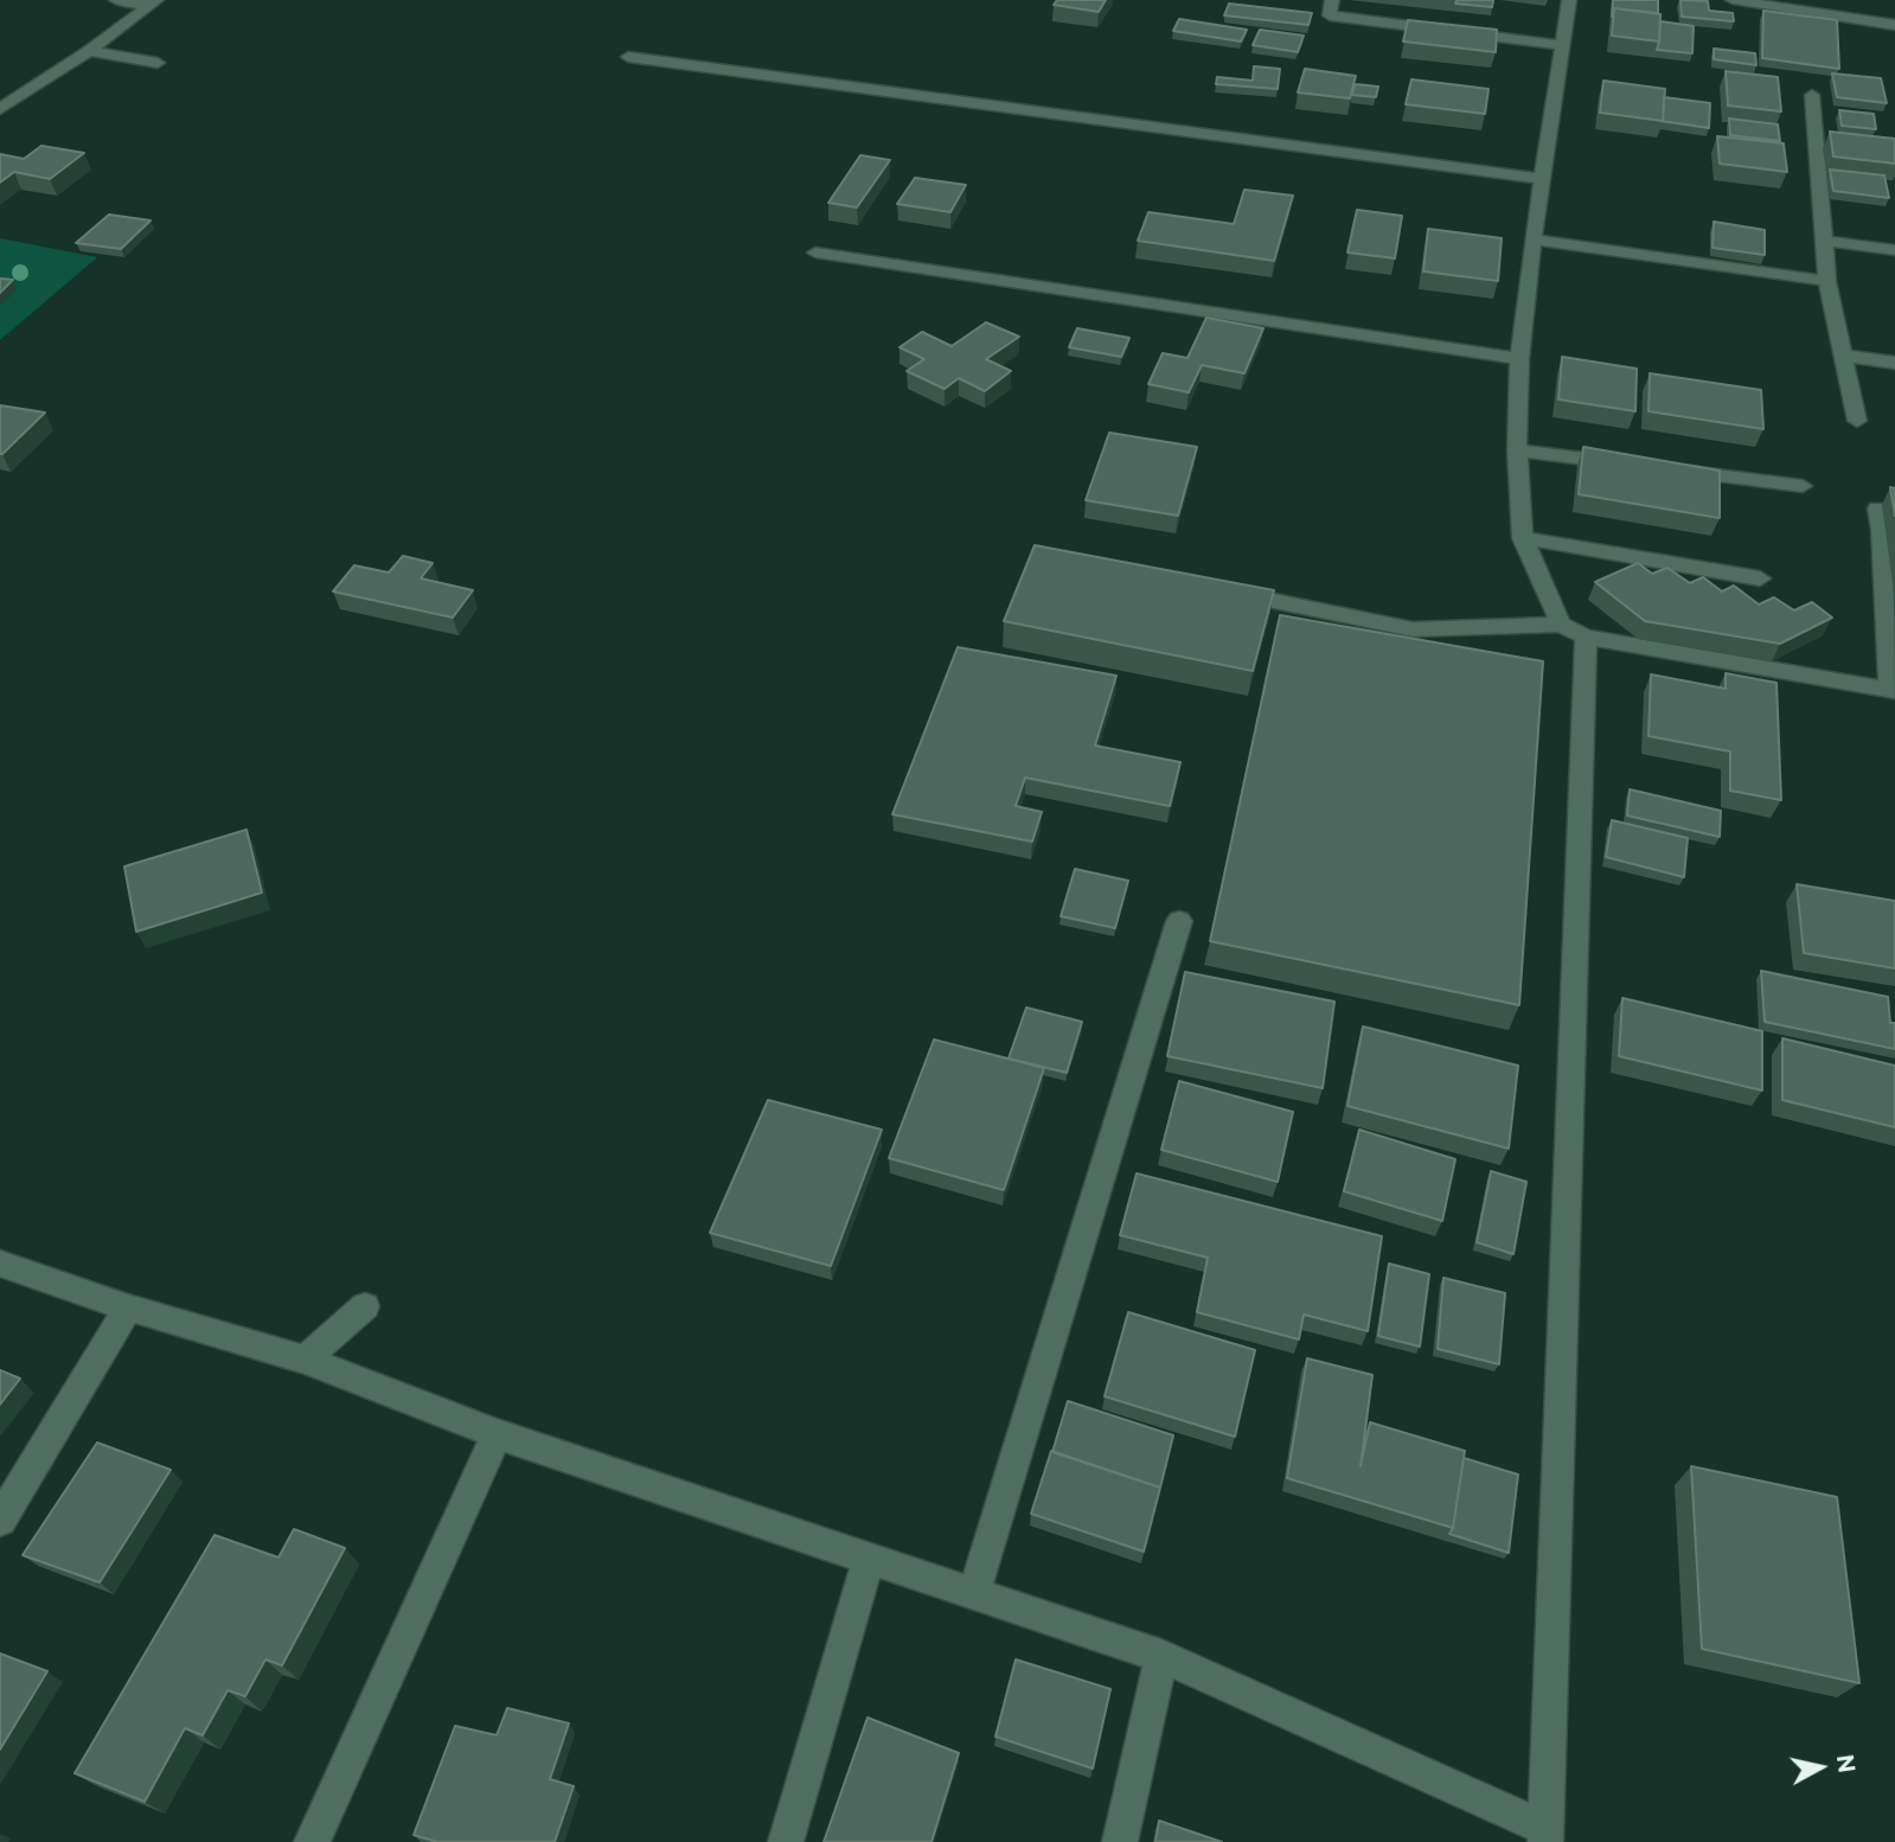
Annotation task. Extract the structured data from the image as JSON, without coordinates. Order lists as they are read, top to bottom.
{
  "north": "right"
}
